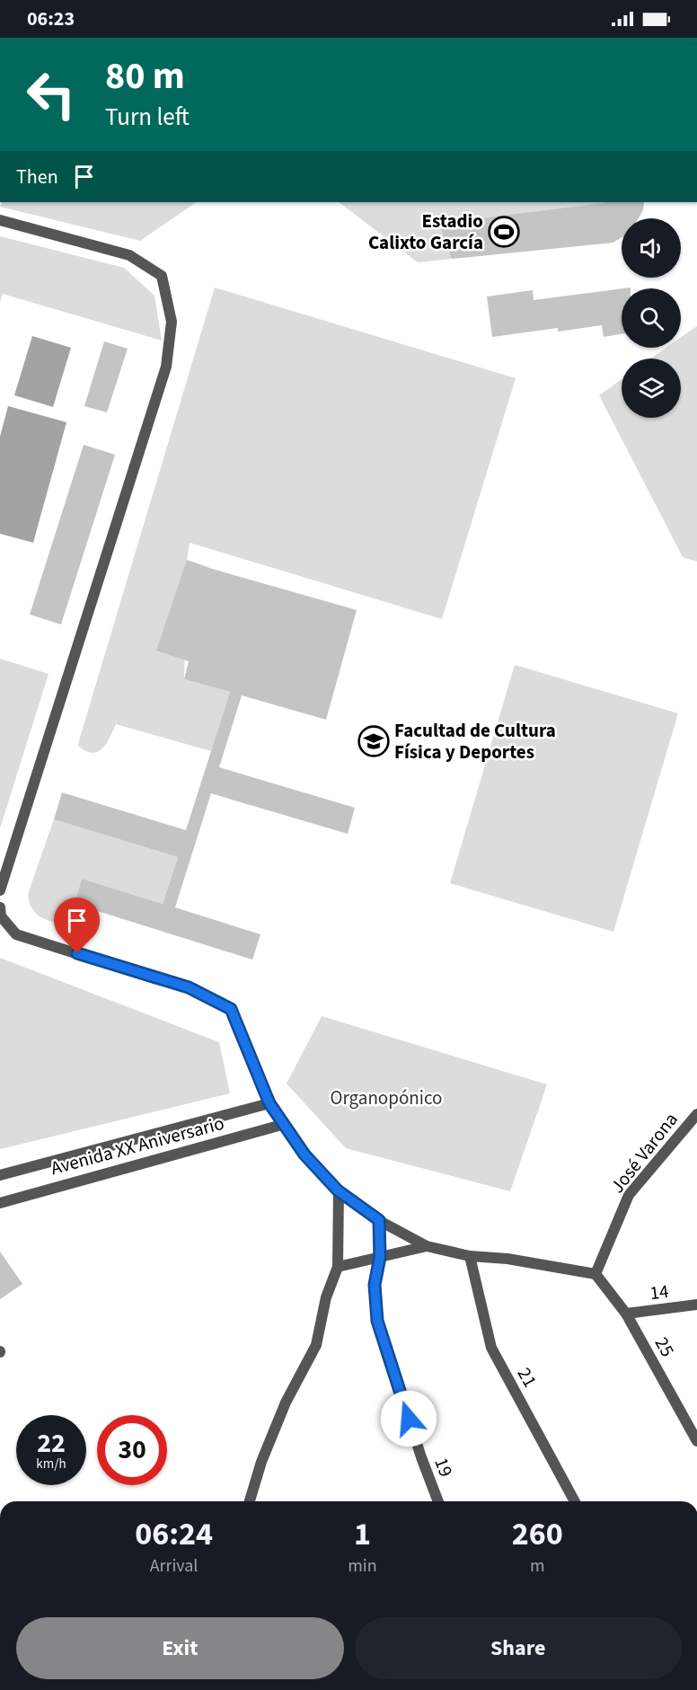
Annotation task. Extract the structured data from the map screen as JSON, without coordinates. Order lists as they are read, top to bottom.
{
  "streets": {
    "street": [
      "Avenida XX Aniversario",
      "José Varona",
      "14",
      "25",
      "21",
      "19"
    ]
  },
  "crossings": [
    ["José Varona", "25"],
    ["14", "25"]
  ],
  "parks": ["Organopónico"],
  "places": {
    "sports": ["Estadio Calixto García"],
    "school or university": ["Facultad de Cultura Física y Deportes"]
  },
  "page": {
    "status": "06:23",
    "turn": ["80 m", "Turn left"],
    "then": "Then",
    "speed": "22 km/h",
    "limit": "30",
    "eta": [
      "06:24",
      "Arrival",
      "1",
      "min",
      "260",
      "m"
    ],
    "buttons": ["Exit", "Share"]
  }
}
